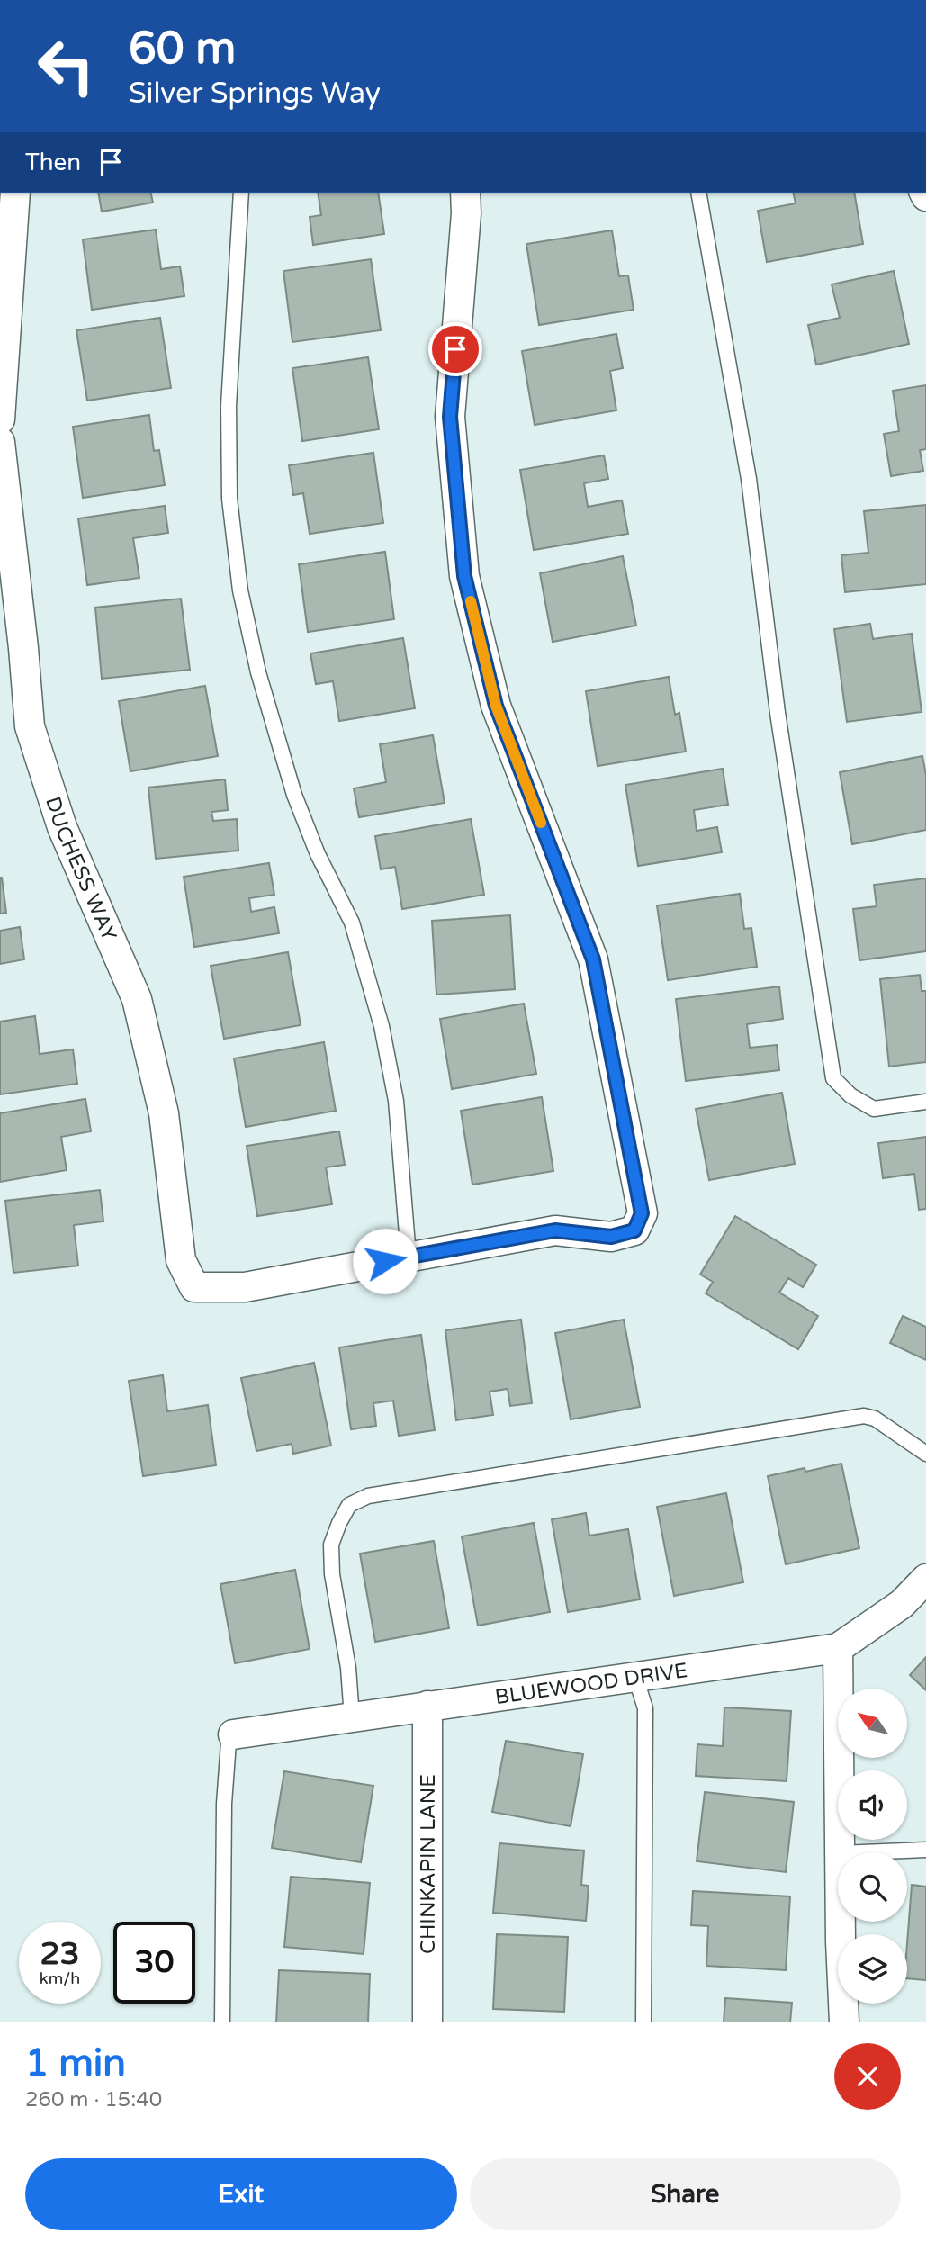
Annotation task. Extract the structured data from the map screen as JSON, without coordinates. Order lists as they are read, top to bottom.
{
  "streets": {
    "street": ["DUCHESS WAY", "BLUEWOOD DRIVE", "CHINKAPIN LANE"]
  },
  "crossings": [
    ["BLUEWOOD DRIVE", "CHINKAPIN LANE"]
  ],
  "north": "top left",
  "page": {
    "turn": ["60 m", "Silver Springs Way"],
    "then": "Then",
    "speed": "23 km/h",
    "limit": "30",
    "heading": ["1 min", "260 m · 15:40"],
    "buttons": ["Exit", "Share"]
  }
}
